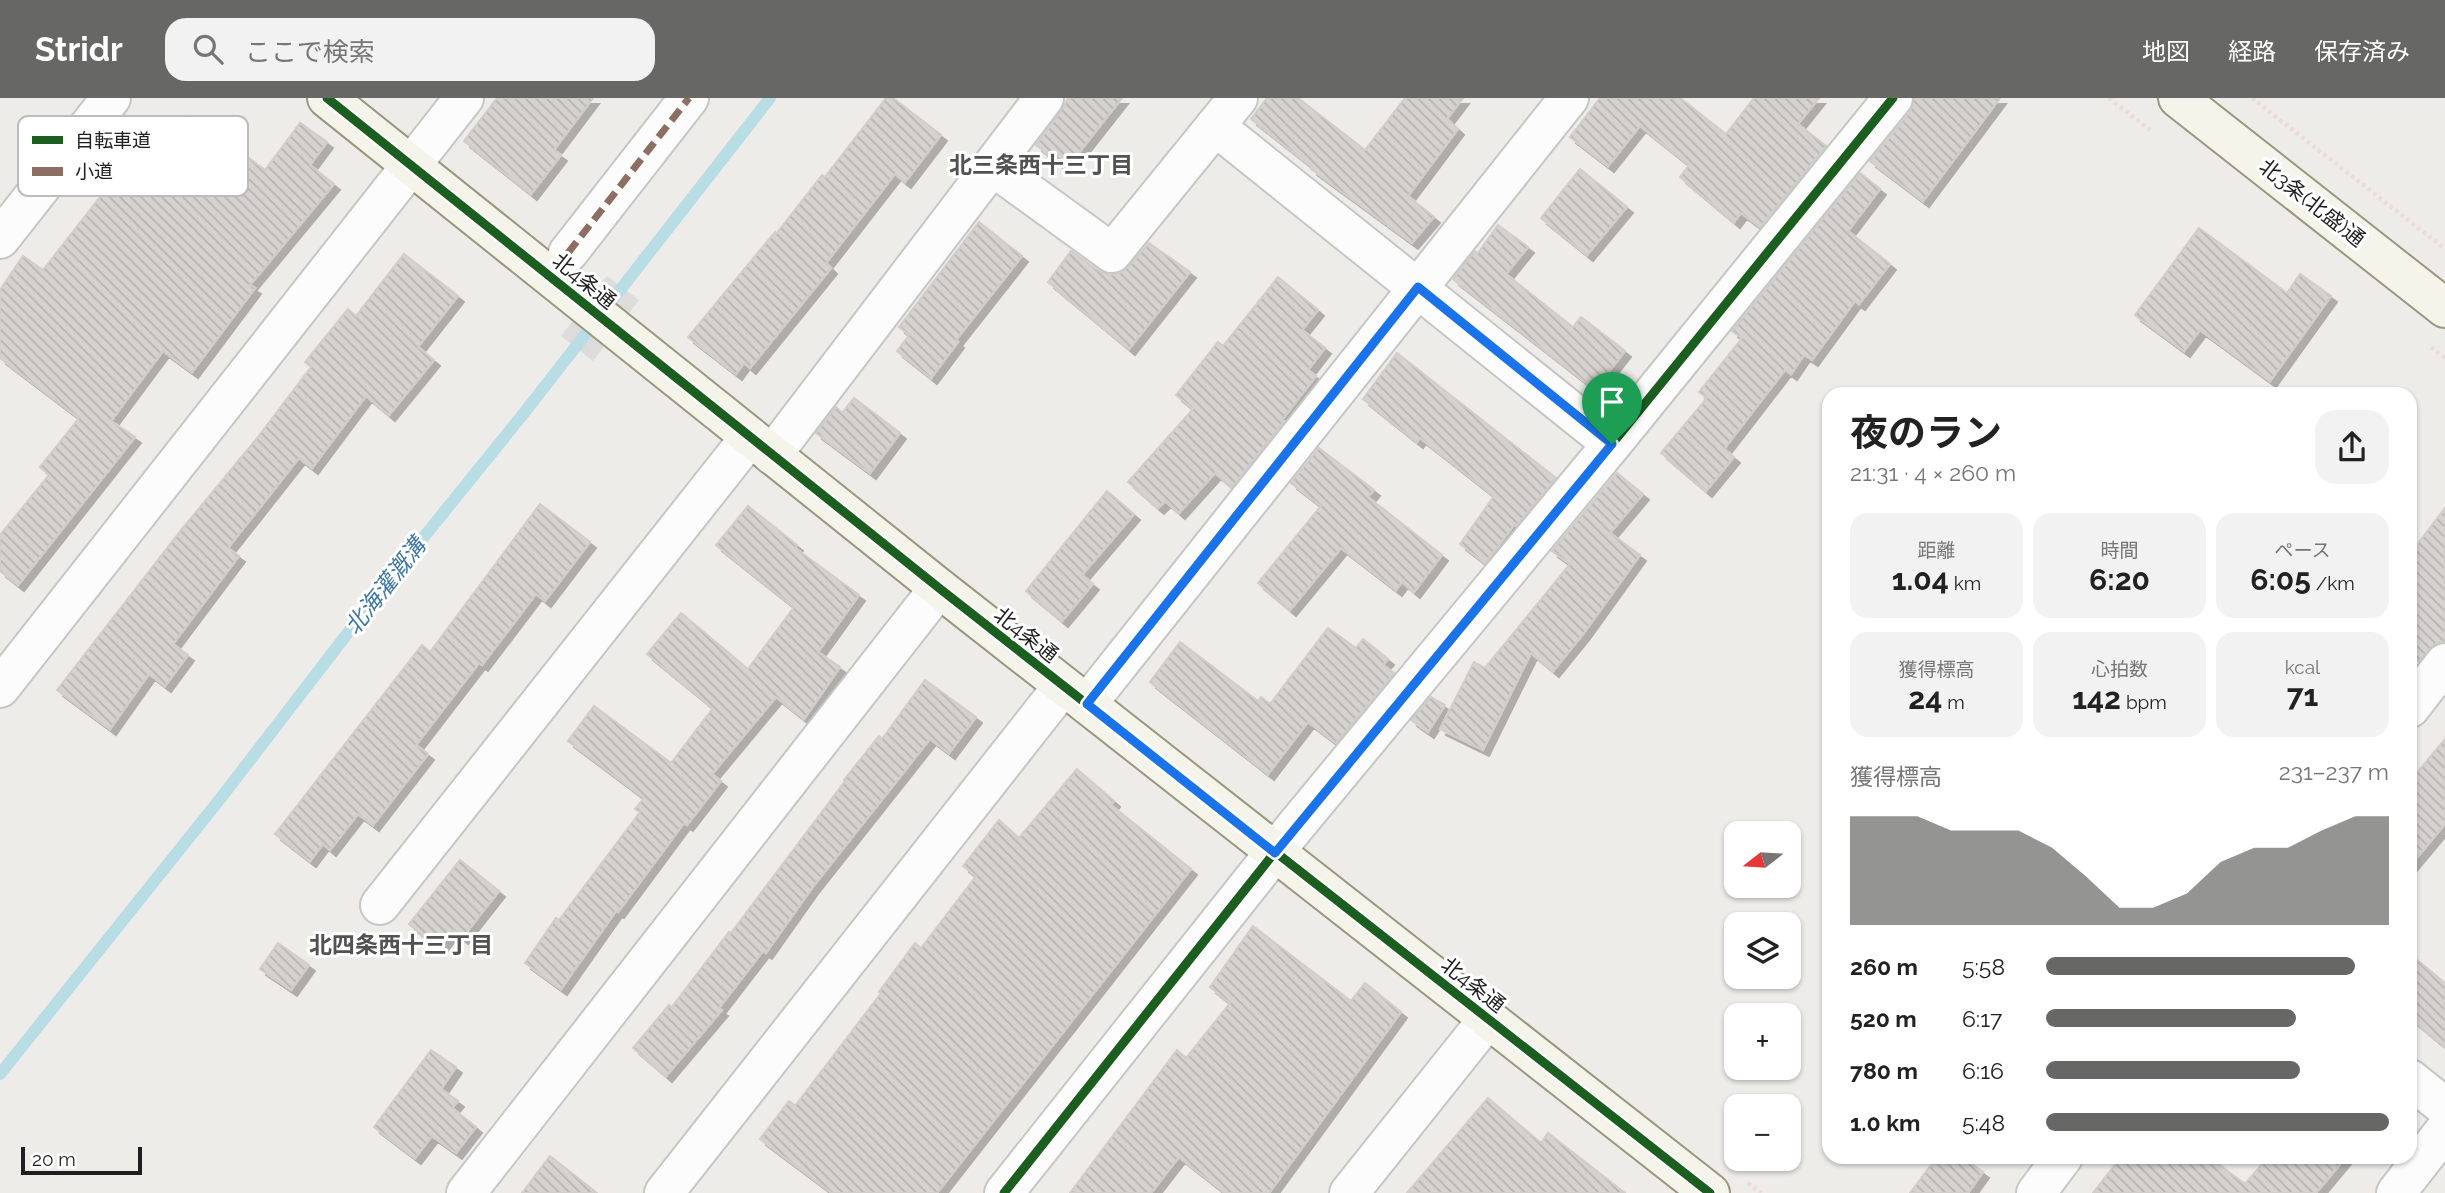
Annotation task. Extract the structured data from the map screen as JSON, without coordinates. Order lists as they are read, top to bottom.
{
  "streets": {
    "street": ["北3条(北盛)通", "北4条通"]
  },
  "districts": ["北三条西十三丁目", "北四条西十三丁目"],
  "water": ["北海灌漑溝"],
  "legend": ["自転車道", "小道"],
  "scale_bar": "20 m",
  "north": "left",
  "page": {
    "header": "Stridr",
    "search": "ここで検索",
    "nav": ["地図", "経路", "保存済み"],
    "heading": ["夜のラン", "21:31 · 4 × 260 m"],
    "stats": [
      ["距離", "1.04 km"],
      ["時間", "6:20"],
      ["ペース", "6:05 /km"],
      ["獲得標高", "24 m"],
      ["心拍数", "142 bpm"],
      ["kcal", "71"]
    ],
    "chart": ["獲得標高", "231–237 m"],
    "map_buttons": ["+", "−"],
    "list": [
      {
        "name": "260 m",
        "note": "5:58"
      },
      {
        "name": "520 m",
        "note": "6:17"
      },
      {
        "name": "780 m",
        "note": "6:16"
      },
      {
        "name": "1.0 km",
        "note": "5:48"
      }
    ],
    "scale": "20 m"
  }
}
